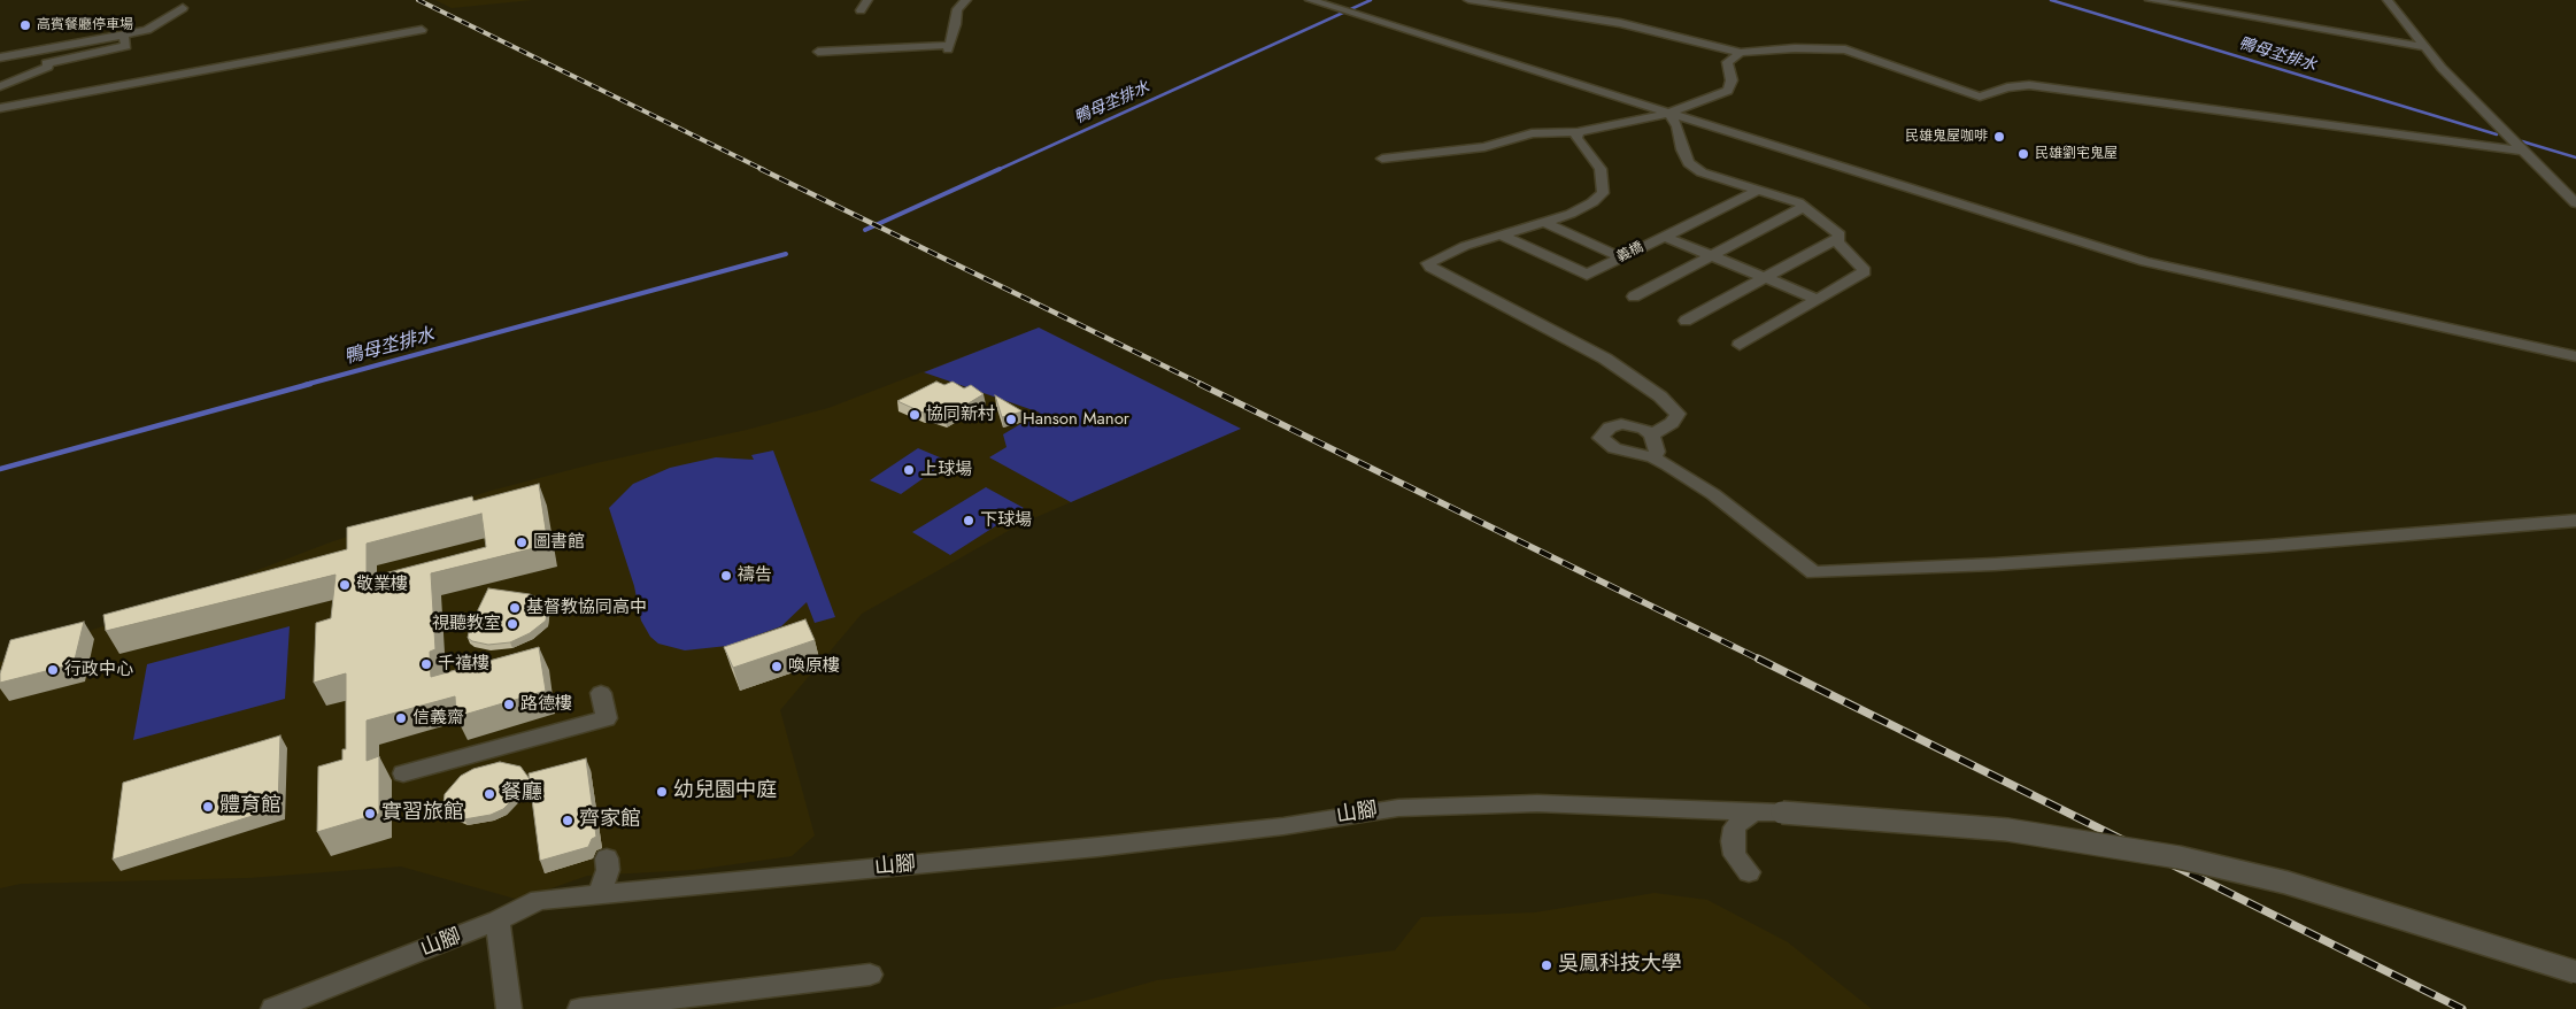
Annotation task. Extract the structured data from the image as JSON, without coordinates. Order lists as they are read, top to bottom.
{
  "streets": {
    "street": ["義橋", "山腳"]
  },
  "water": ["鴨母坔排水"],
  "places": [
    "高賓餐廳停車場",
    "民雄鬼屋咖啡",
    "民雄劉宅鬼屋",
    "協同新村",
    "Hanson Manor",
    "上球場",
    "下球場",
    "圖書館",
    "禱告",
    "敬業樓",
    "基督教協同高中",
    "視聽教室",
    "千禧樓",
    "喚原樓",
    "行政中心",
    "路德樓",
    "信義齋",
    "幼兒園中庭",
    "餐廳",
    "體育館",
    "實習旅館",
    "齊家館",
    "吳鳳科技大學"
  ]
}
